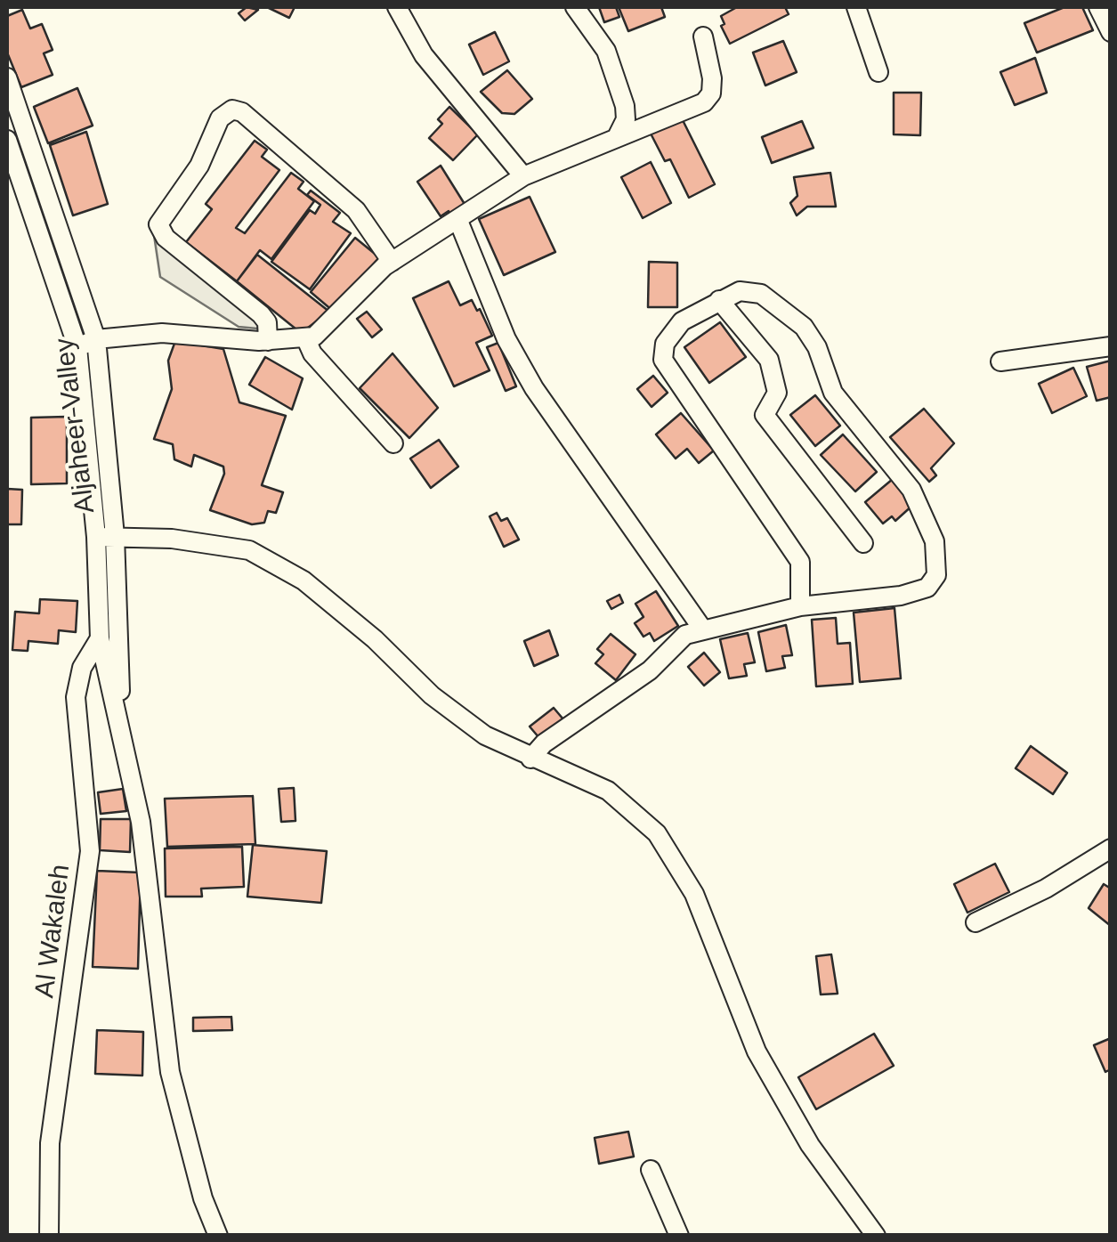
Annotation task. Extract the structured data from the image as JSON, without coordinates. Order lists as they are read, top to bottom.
{
  "streets": {
    "street": ["Aljaheer Valley", "Al Wakaleh"]
  },
  "crossings": [
    ["Aljaheer Valley", "Al Wakaleh"]
  ]
}
